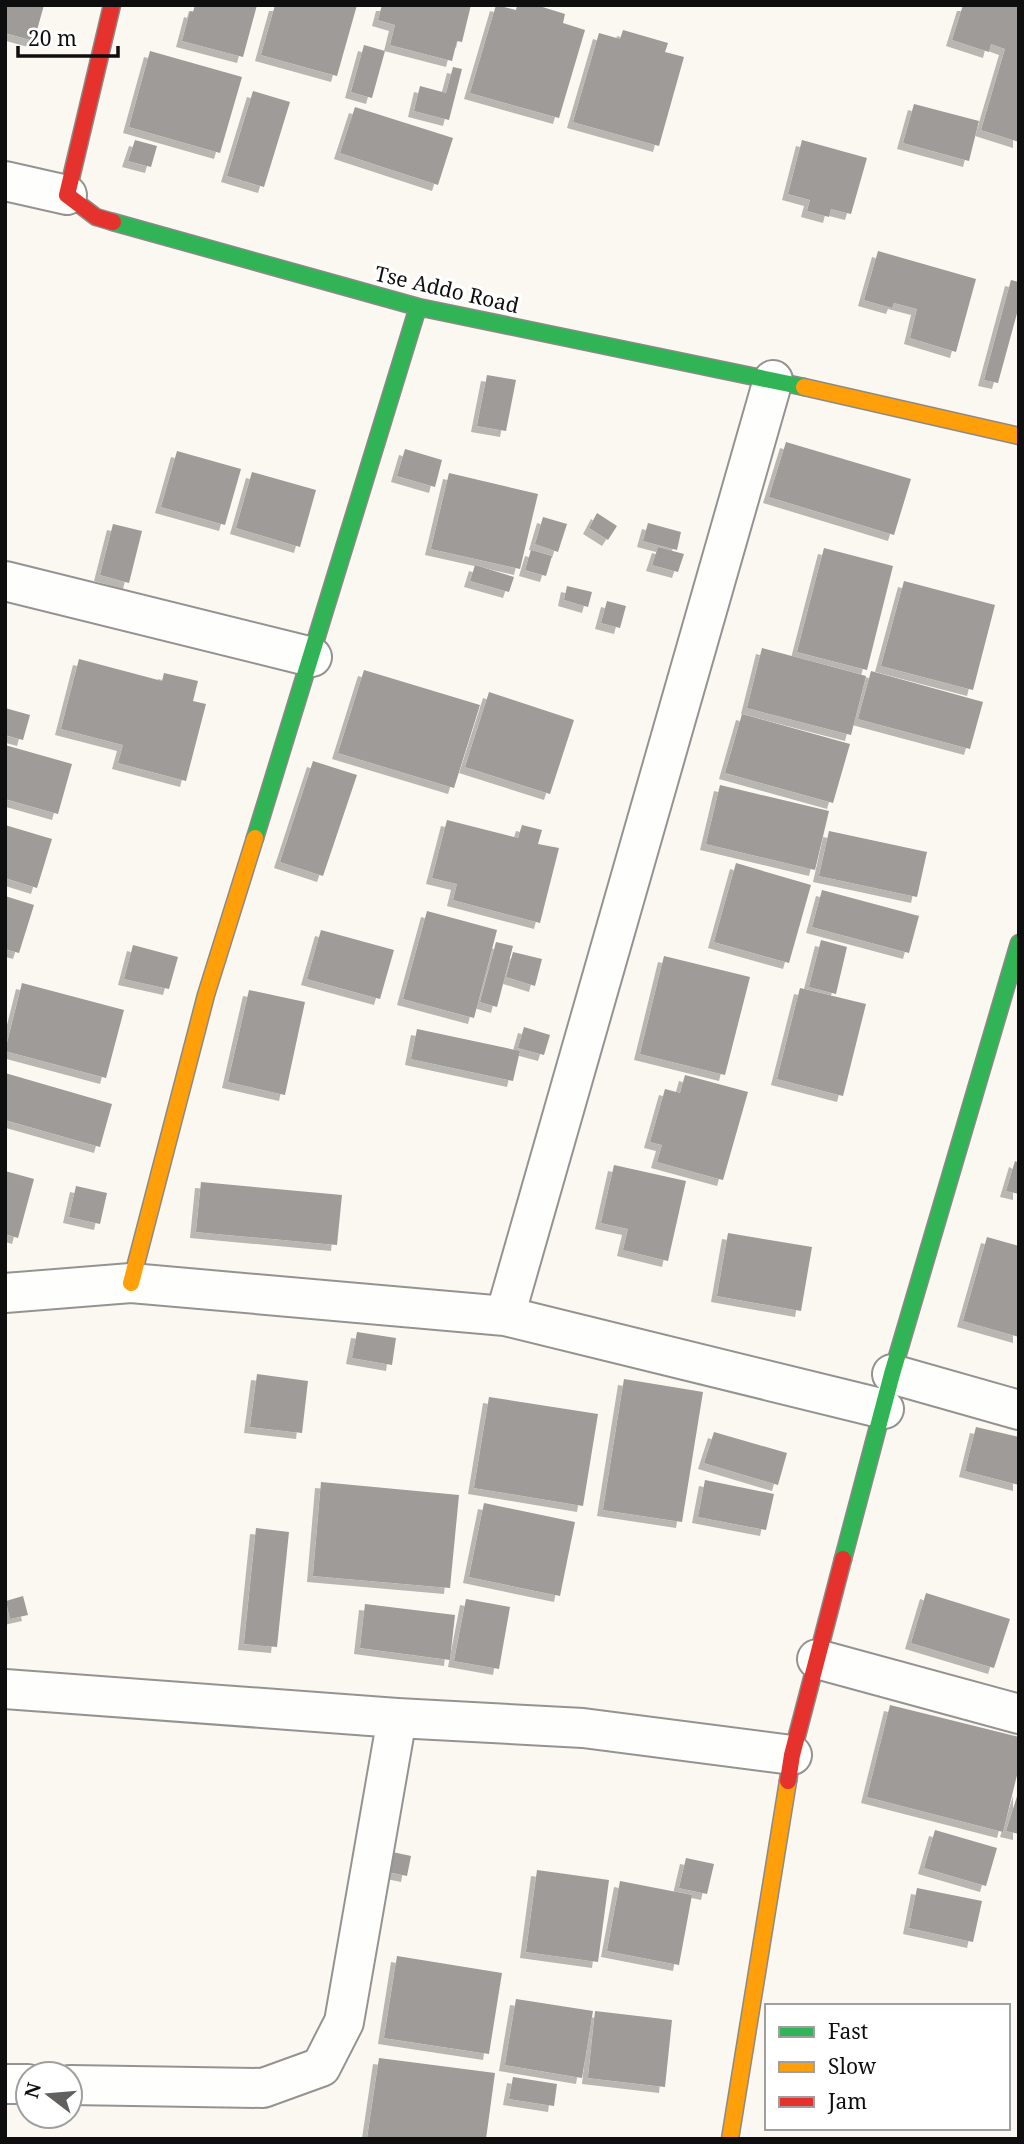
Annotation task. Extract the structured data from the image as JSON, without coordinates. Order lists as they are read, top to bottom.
{
  "streets": {
    "street": ["Tse Addo Road"]
  },
  "legend": ["Fast", "Slow", "Jam"],
  "scale_bar": "20 m",
  "north": "left"
}
